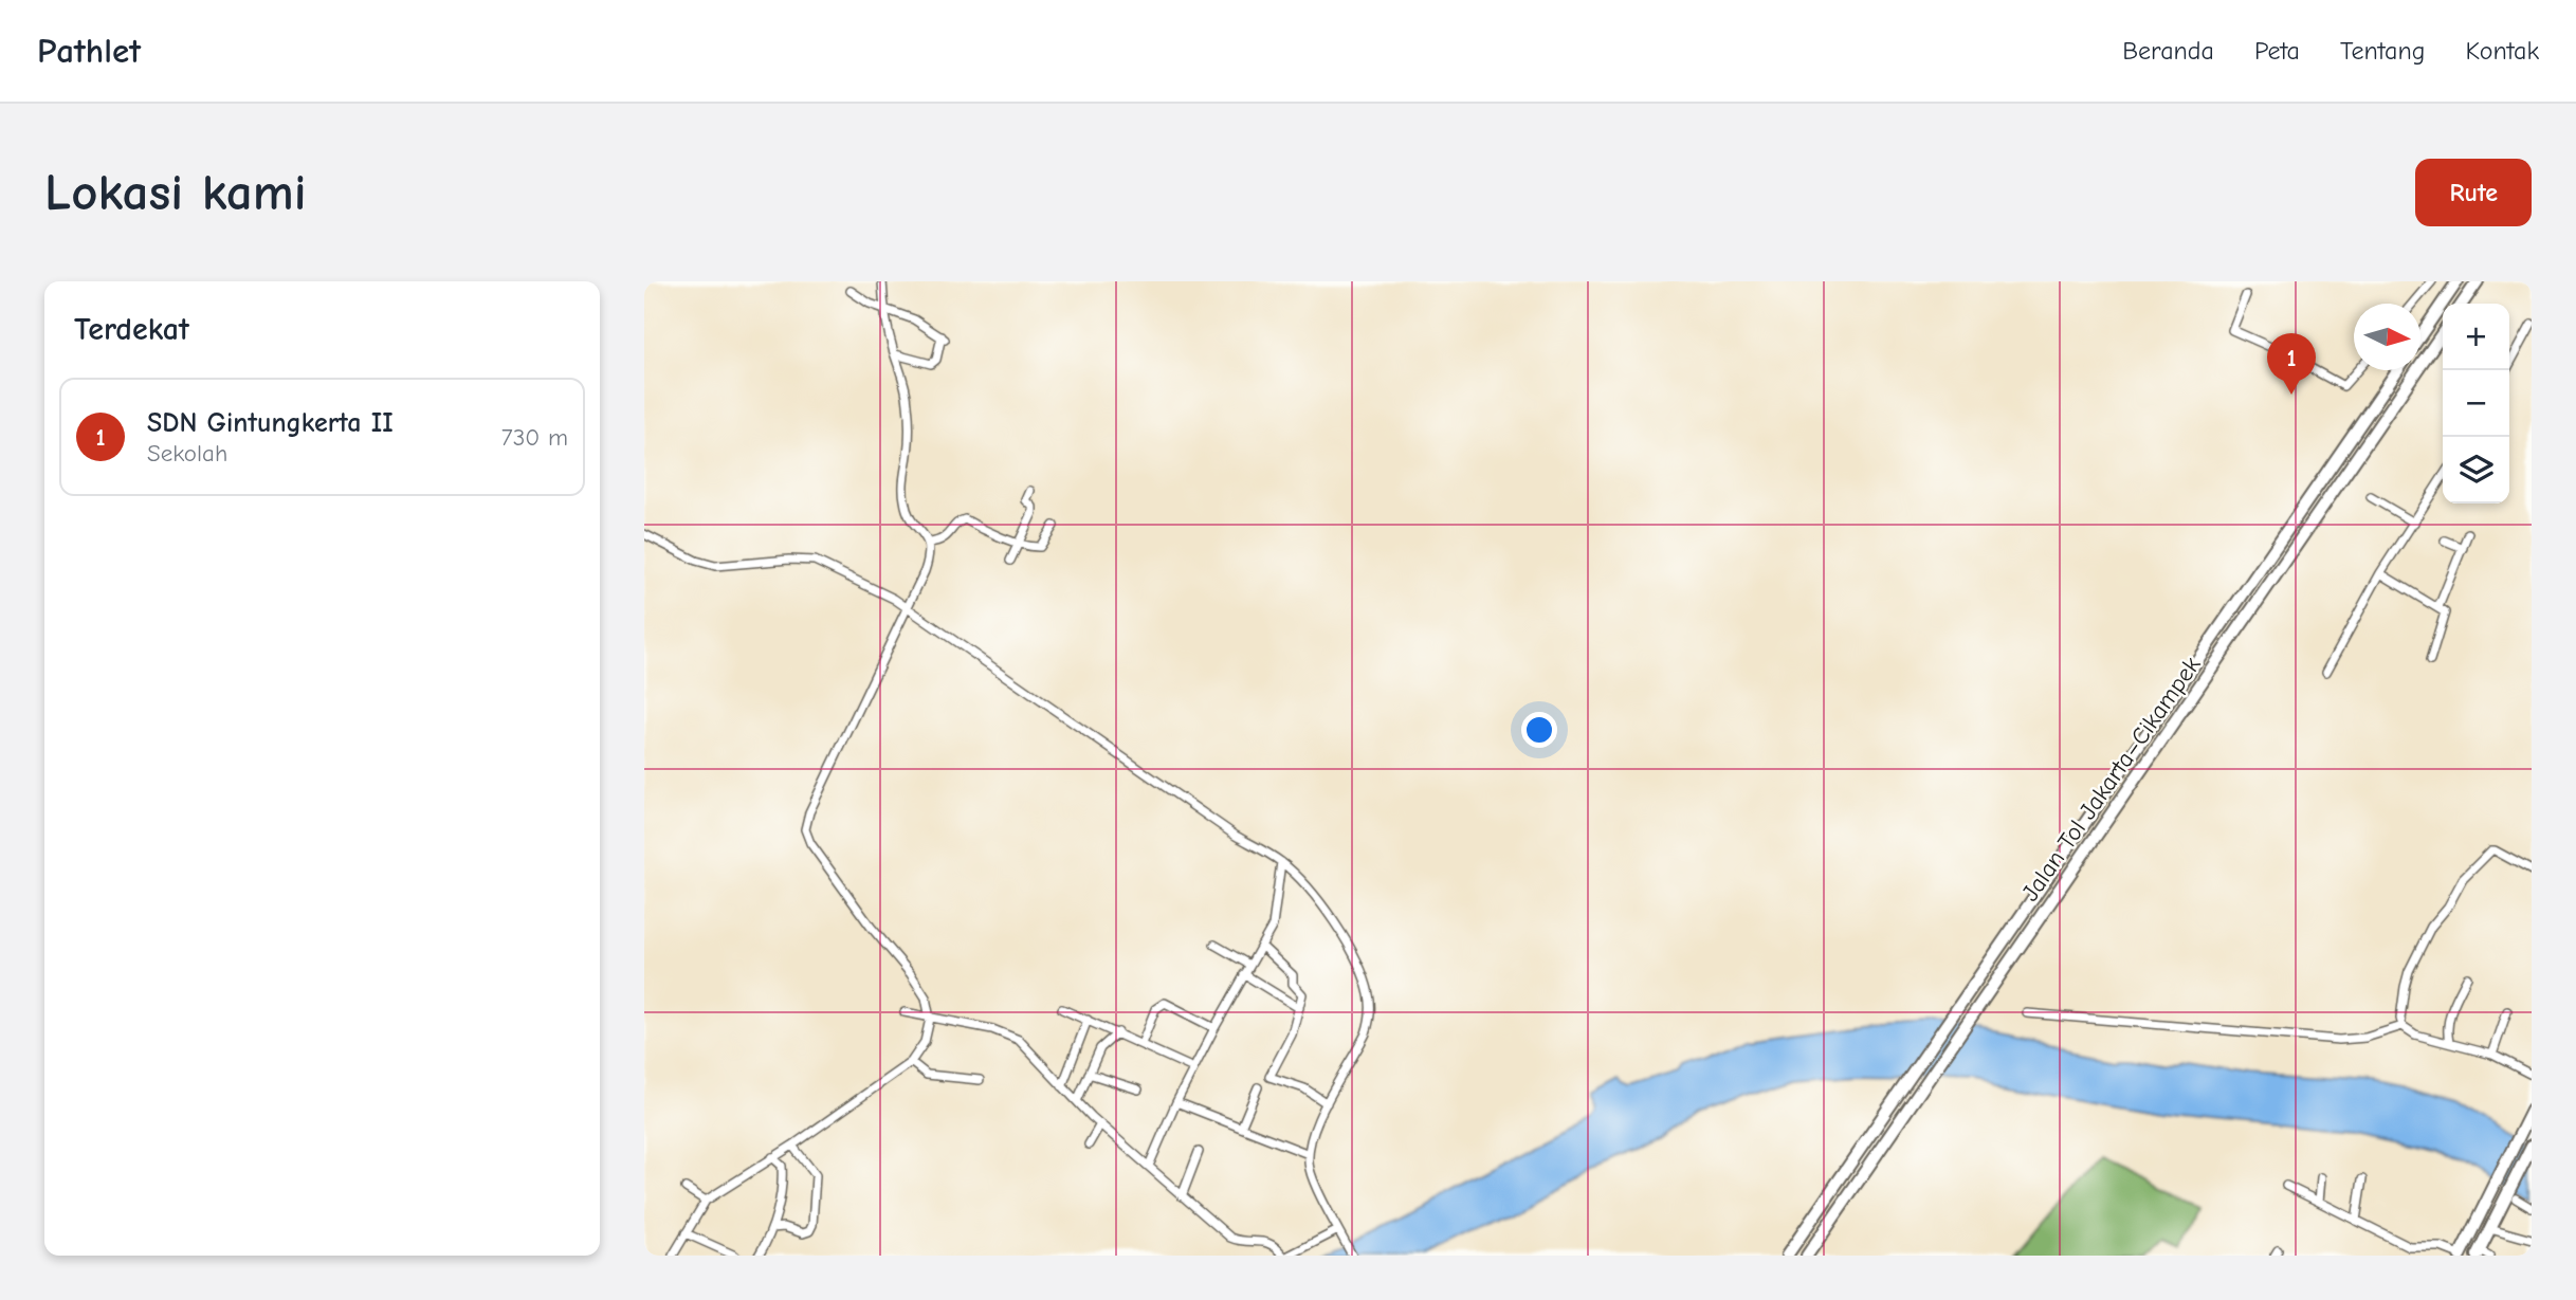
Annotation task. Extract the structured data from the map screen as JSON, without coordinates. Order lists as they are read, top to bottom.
{
  "streets": {
    "highway": ["Jalan Tol Jakarta–Cikampek"]
  },
  "north": "right",
  "page": {
    "header": "Pathlet",
    "nav": [
      "Beranda",
      "Peta",
      "Tentang",
      "Kontak"
    ],
    "buttons": "Rute",
    "title": "Lokasi kami",
    "heading": "Terdekat",
    "map_buttons": ["+", "−"],
    "pins": "1",
    "list": [
      {
        "mark": "1",
        "name": "SDN Gintungkerta II",
        "note": "Sekolah",
        "value": "730 m"
      }
    ]
  }
}
